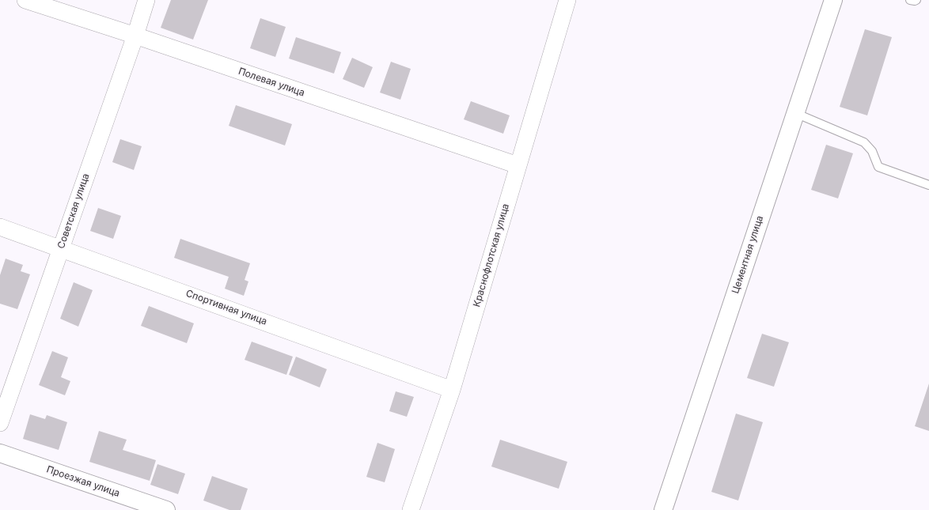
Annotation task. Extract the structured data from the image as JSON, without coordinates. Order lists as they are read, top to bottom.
{
  "streets": {
    "street": [
      "Полевая улица",
      "Советская улица",
      "Цементная улица",
      "Краснофлотская улица",
      "Спортивная улица",
      "Проезжая улица"
    ]
  },
  "crossings": [
    ["Полевая улица", "Советская улица"],
    ["Полевая улица", "Краснофлотская улица"],
    ["Советская улица", "Спортивная улица"],
    ["Краснофлотская улица", "Спортивная улица"]
  ]
}
